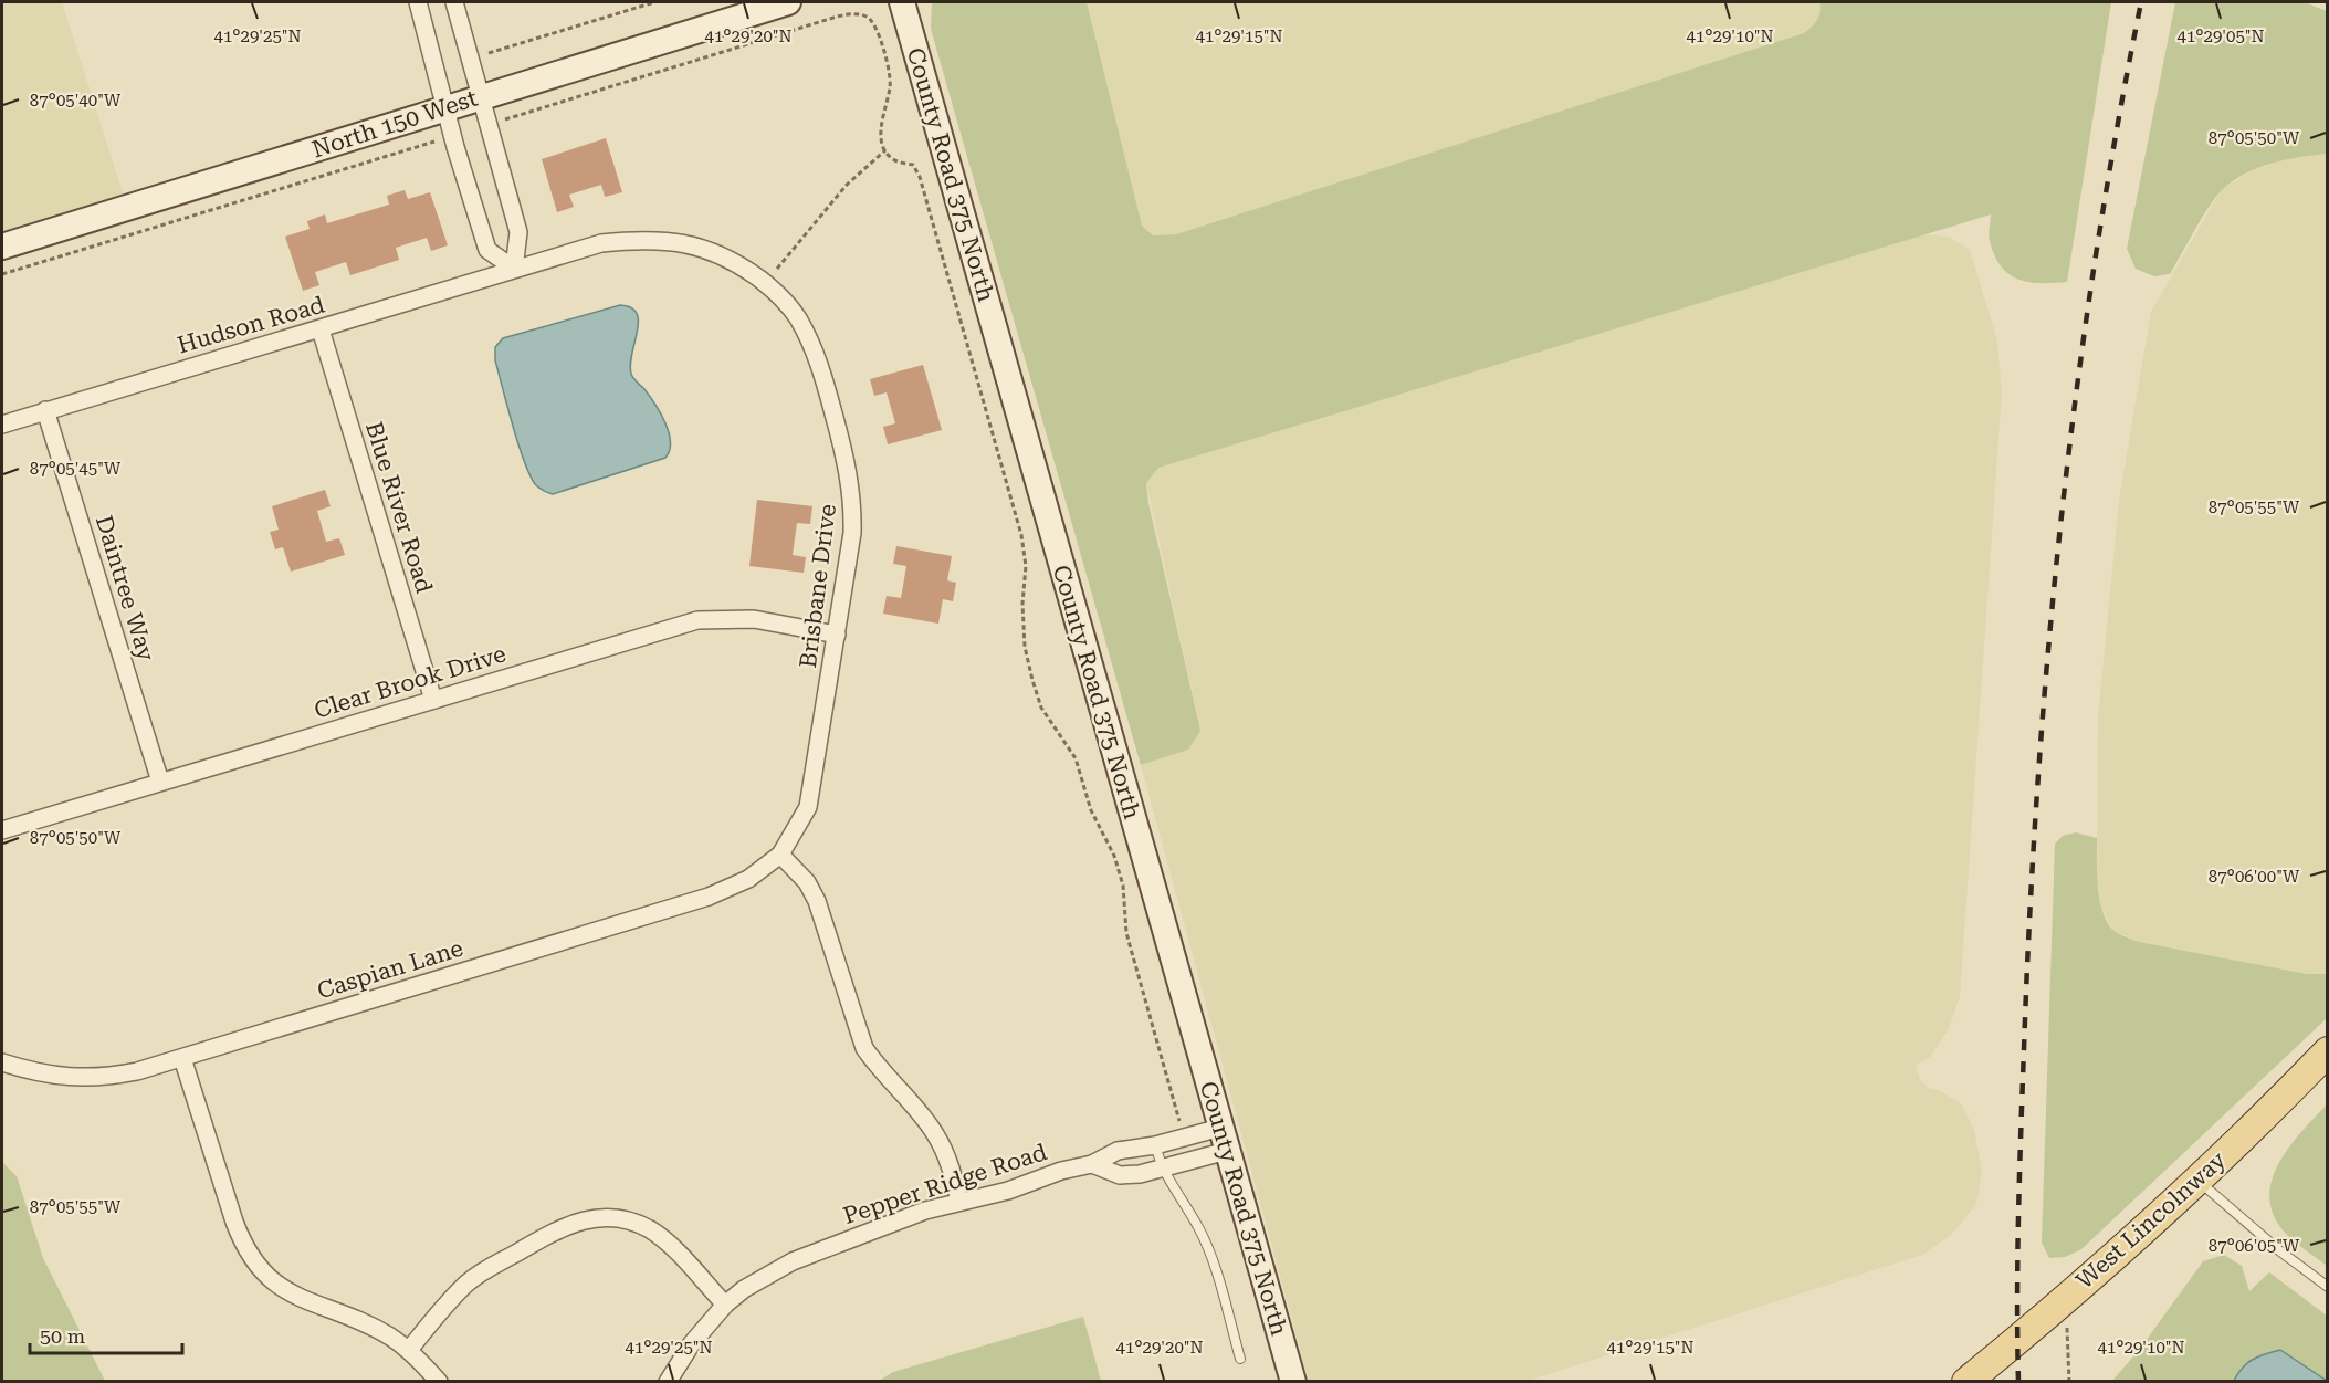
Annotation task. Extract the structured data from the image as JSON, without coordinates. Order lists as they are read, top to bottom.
{
  "streets": {
    "main road": ["West Lincolnway"],
    "street": [
      "North 150 West",
      "County Road 375 North",
      "Hudson Road",
      "Blue River Road",
      "Brisbane Drive",
      "Daintree Way",
      "Clear Brook Drive",
      "Caspian Lane",
      "Pepper Ridge Road"
    ]
  },
  "crossings": [
    ["County Road 375 North", "Pepper Ridge Road"],
    ["Hudson Road", "Blue River Road"],
    ["Hudson Road", "Brisbane Drive"],
    ["Hudson Road", "Daintree Way"],
    ["Blue River Road", "Clear Brook Drive"],
    ["Brisbane Drive", "Clear Brook Drive"],
    ["Brisbane Drive", "Caspian Lane"],
    ["Daintree Way", "Clear Brook Drive"]
  ],
  "scale_bar": "50 m",
  "coordinates": [
    "41°29'25\"N",
    "41°29'20\"N",
    "41°29'15\"N",
    "41°29'10\"N",
    "41°29'05\"N",
    "87°05'40\"W",
    "87°05'50\"W",
    "87°05'45\"W",
    "87°05'55\"W",
    "87°06'00\"W",
    "87°06'05\"W"
  ]
}
